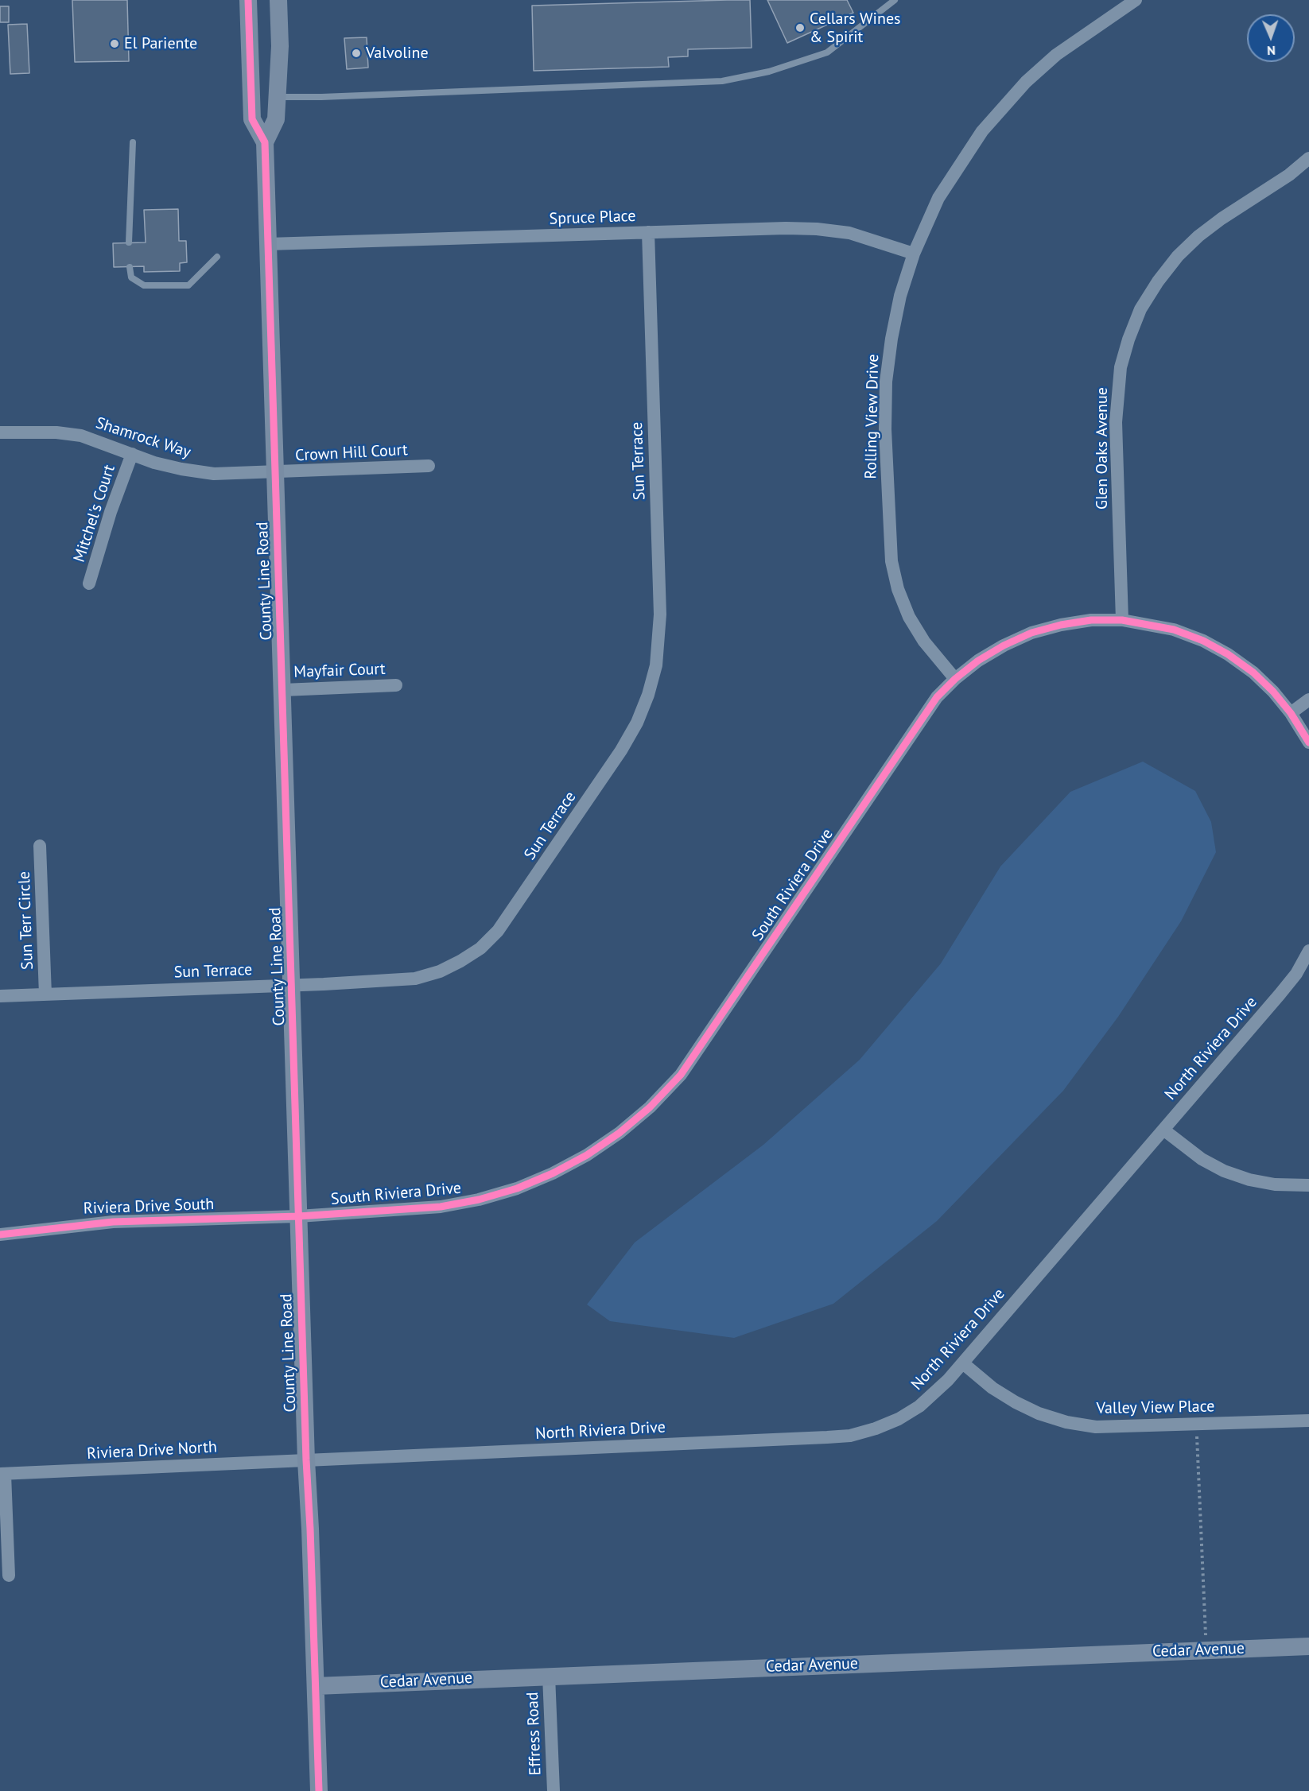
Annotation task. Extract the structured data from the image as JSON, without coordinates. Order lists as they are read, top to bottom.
{
  "streets": {
    "street": [
      "Spruce Place",
      "Rolling View Drive",
      "Shamrock Way",
      "Glen Oaks Avenue",
      "Crown Hill Court",
      "Sun Terrace",
      "Mitchel's Court",
      "County Line Road",
      "Mayfair Court",
      "South Riviera Drive",
      "Sun Terr Circle",
      "North Riviera Drive",
      "Riviera Drive South",
      "Valley View Place",
      "Riviera Drive North",
      "Cedar Avenue",
      "Effress Road"
    ]
  },
  "crossings": [
    ["Spruce Place", "Rolling View Drive"],
    ["Spruce Place", "Sun Terrace"],
    ["Spruce Place", "County Line Road"],
    ["Rolling View Drive", "South Riviera Drive"],
    ["Shamrock Way", "Crown Hill Court"],
    ["Shamrock Way", "Mitchel's Court"],
    ["Shamrock Way", "County Line Road"],
    ["Glen Oaks Avenue", "South Riviera Drive"],
    ["Crown Hill Court", "County Line Road"],
    ["Sun Terrace", "County Line Road"],
    ["Sun Terrace", "Sun Terr Circle"],
    ["County Line Road", "Mayfair Court"],
    ["County Line Road", "South Riviera Drive"],
    ["County Line Road", "North Riviera Drive"],
    ["County Line Road", "Riviera Drive South"],
    ["County Line Road", "Riviera Drive North"],
    ["County Line Road", "Cedar Avenue"],
    ["South Riviera Drive", "Riviera Drive South"],
    ["North Riviera Drive", "Valley View Place"],
    ["North Riviera Drive", "Riviera Drive North"],
    ["Cedar Avenue", "Effress Road"]
  ],
  "places": ["Cellars Wines & Spirit", "El Pariente", "Valvoline"],
  "north": "bottom"
}
